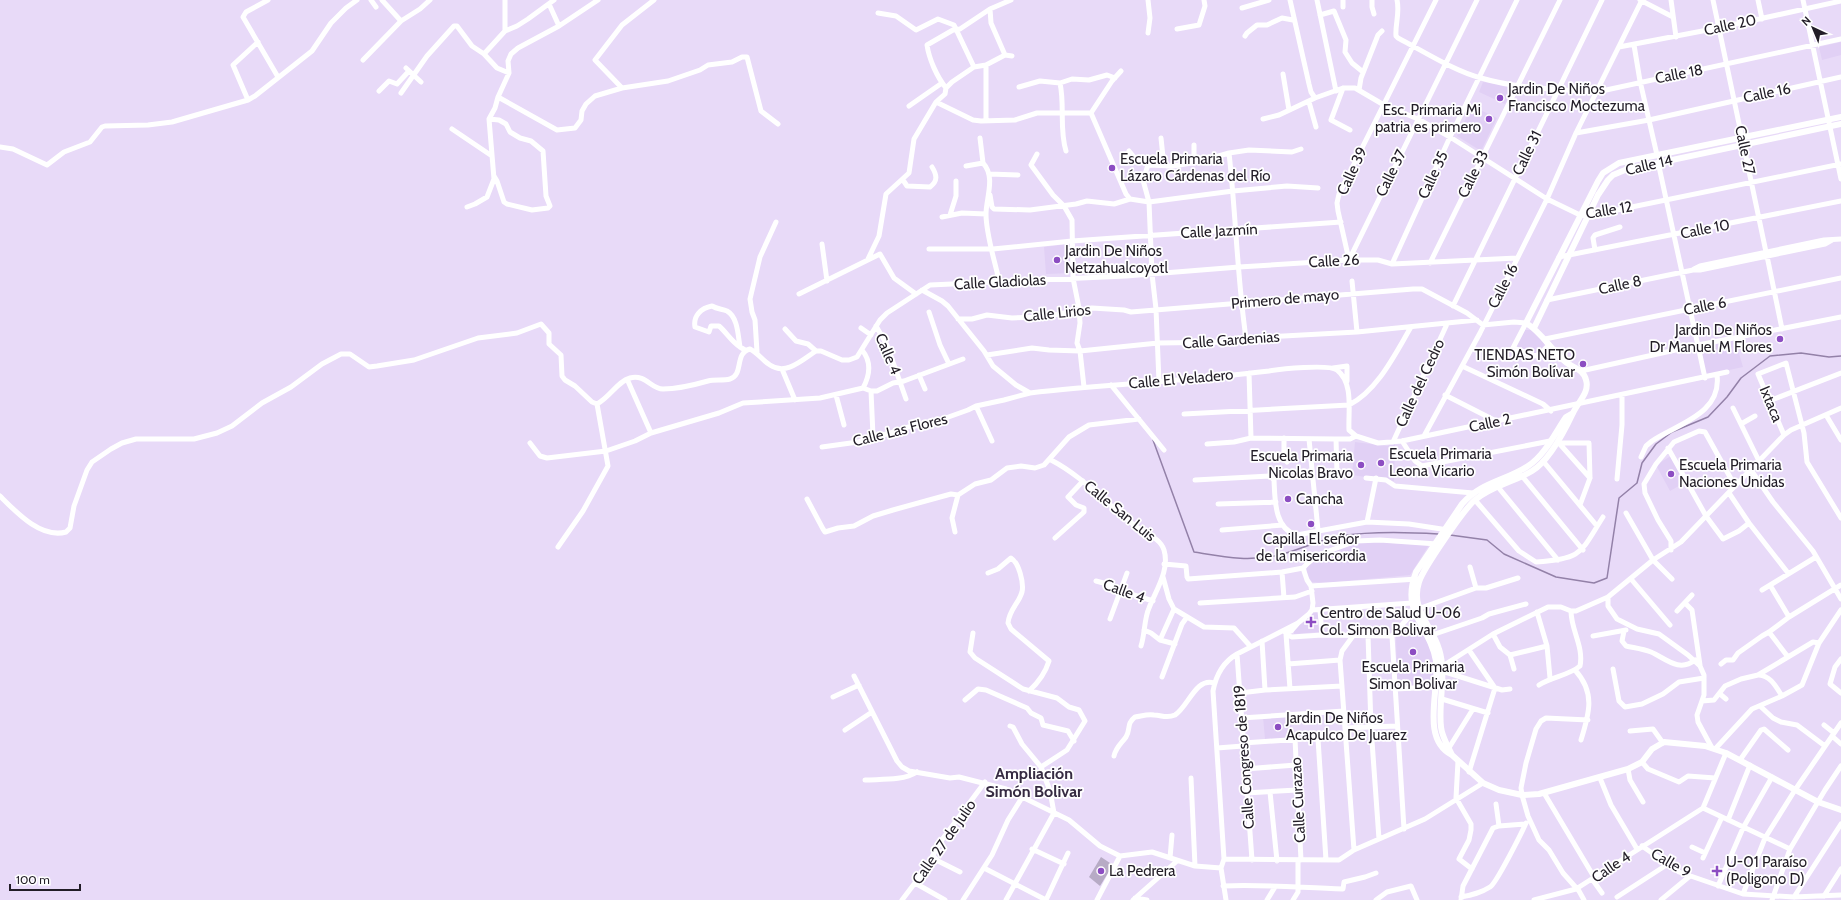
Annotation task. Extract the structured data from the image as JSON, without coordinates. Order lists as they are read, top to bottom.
{
  "streets": {
    "main road": ["Calle 14"],
    "street": [
      "Calle 20",
      "Calle 18",
      "Calle 16",
      "Calle 27",
      "Calle 31",
      "Calle 39",
      "Calle 37",
      "Calle 33",
      "Calle 35",
      "Calle 12",
      "Calle 10",
      "Calle Jazmín",
      "Calle 26",
      "Calle Gladiolas",
      "Calle 8",
      "Primero de mayo",
      "Calle 6",
      "Calle Lirios",
      "Calle Gardenias",
      "Calle 4",
      "Calle El Veladero",
      "Calle del Cedro",
      "Ixtaca",
      "Calle 2",
      "Calle Las Flores",
      "Calle San Luis",
      "Calle Congreso de 1819",
      "Calle Curazao",
      "Calle 27 de Julio",
      "Calle 9"
    ]
  },
  "crossings": [
    ["Calle 20", "Calle 16"],
    ["Calle 20", "Calle 27"],
    ["Calle 18", "Calle 16"],
    ["Calle 18", "Calle 27"],
    ["Calle 18", "Calle 31"],
    ["Calle 18", "Calle 39"],
    ["Calle 18", "Calle 37"],
    ["Calle 18", "Calle 33"],
    ["Calle 18", "Calle 35"],
    ["Calle 16", "Calle 27"],
    ["Calle 16", "Calle 12"],
    ["Calle 16", "Calle 26"],
    ["Calle 16", "Calle 2"],
    ["Calle 27", "Calle 14"],
    ["Calle 27", "Calle 12"],
    ["Calle 27", "Calle 10"],
    ["Calle 27", "Calle 8"],
    ["Calle 27", "Calle 6"],
    ["Calle 31", "Calle 12"],
    ["Calle 31", "Calle 26"],
    ["Calle 31", "Primero de mayo"],
    ["Calle 14", "Calle 12"],
    ["Calle 14", "Calle 10"],
    ["Calle 14", "Calle 8"],
    ["Calle 39", "Calle 37"],
    ["Calle 39", "Calle 12"],
    ["Calle 39", "Calle Jazmín"],
    ["Calle 39", "Calle 26"],
    ["Calle 37", "Calle 12"],
    ["Calle 37", "Calle 26"],
    ["Calle 33", "Calle 12"],
    ["Calle 33", "Calle 26"],
    ["Calle 35", "Calle 12"],
    ["Calle 35", "Calle 26"],
    ["Calle 26", "Calle Gladiolas"],
    ["Calle Gladiolas", "Calle 4"],
    ["Primero de mayo", "Calle Lirios"],
    ["Calle Gardenias", "Calle del Cedro"],
    ["Calle 4", "Calle San Luis"],
    ["Calle 4", "Calle 9"],
    ["Calle El Veladero", "Calle Las Flores"],
    ["Calle del Cedro", "Calle 2"]
  ],
  "districts": ["Ampliación Simón Bolivar"],
  "places": {
    "other": [
      "Jardin De Niños Francisco Moctezuma",
      "Esc. Primaria Mi patria es primero",
      "Escuela Primaria Lázaro Cárdenas del Río",
      "Jardin De Niños Netzahualcoyotl",
      "Jardin De Niños Dr Manuel M Flores",
      "TIENDAS NETO Simón Bolívar",
      "Escuela Primaria Leona Vicario",
      "Escuela Primaria Nicolas Bravo",
      "Escuela Primaria Naciones Unidas",
      "Cancha",
      "Capilla El señor de la misericordia",
      "Escuela Primaria Simon Bolivar",
      "Jardin De Niños Acapulco De Juarez",
      "La Pedrera"
    ],
    "health": ["Centro de Salud U-06 Col. Simon Bolivar", "U-01 Paraíso (Poligono D)"]
  },
  "scale_bar": "100 m",
  "north": "top left"
}
